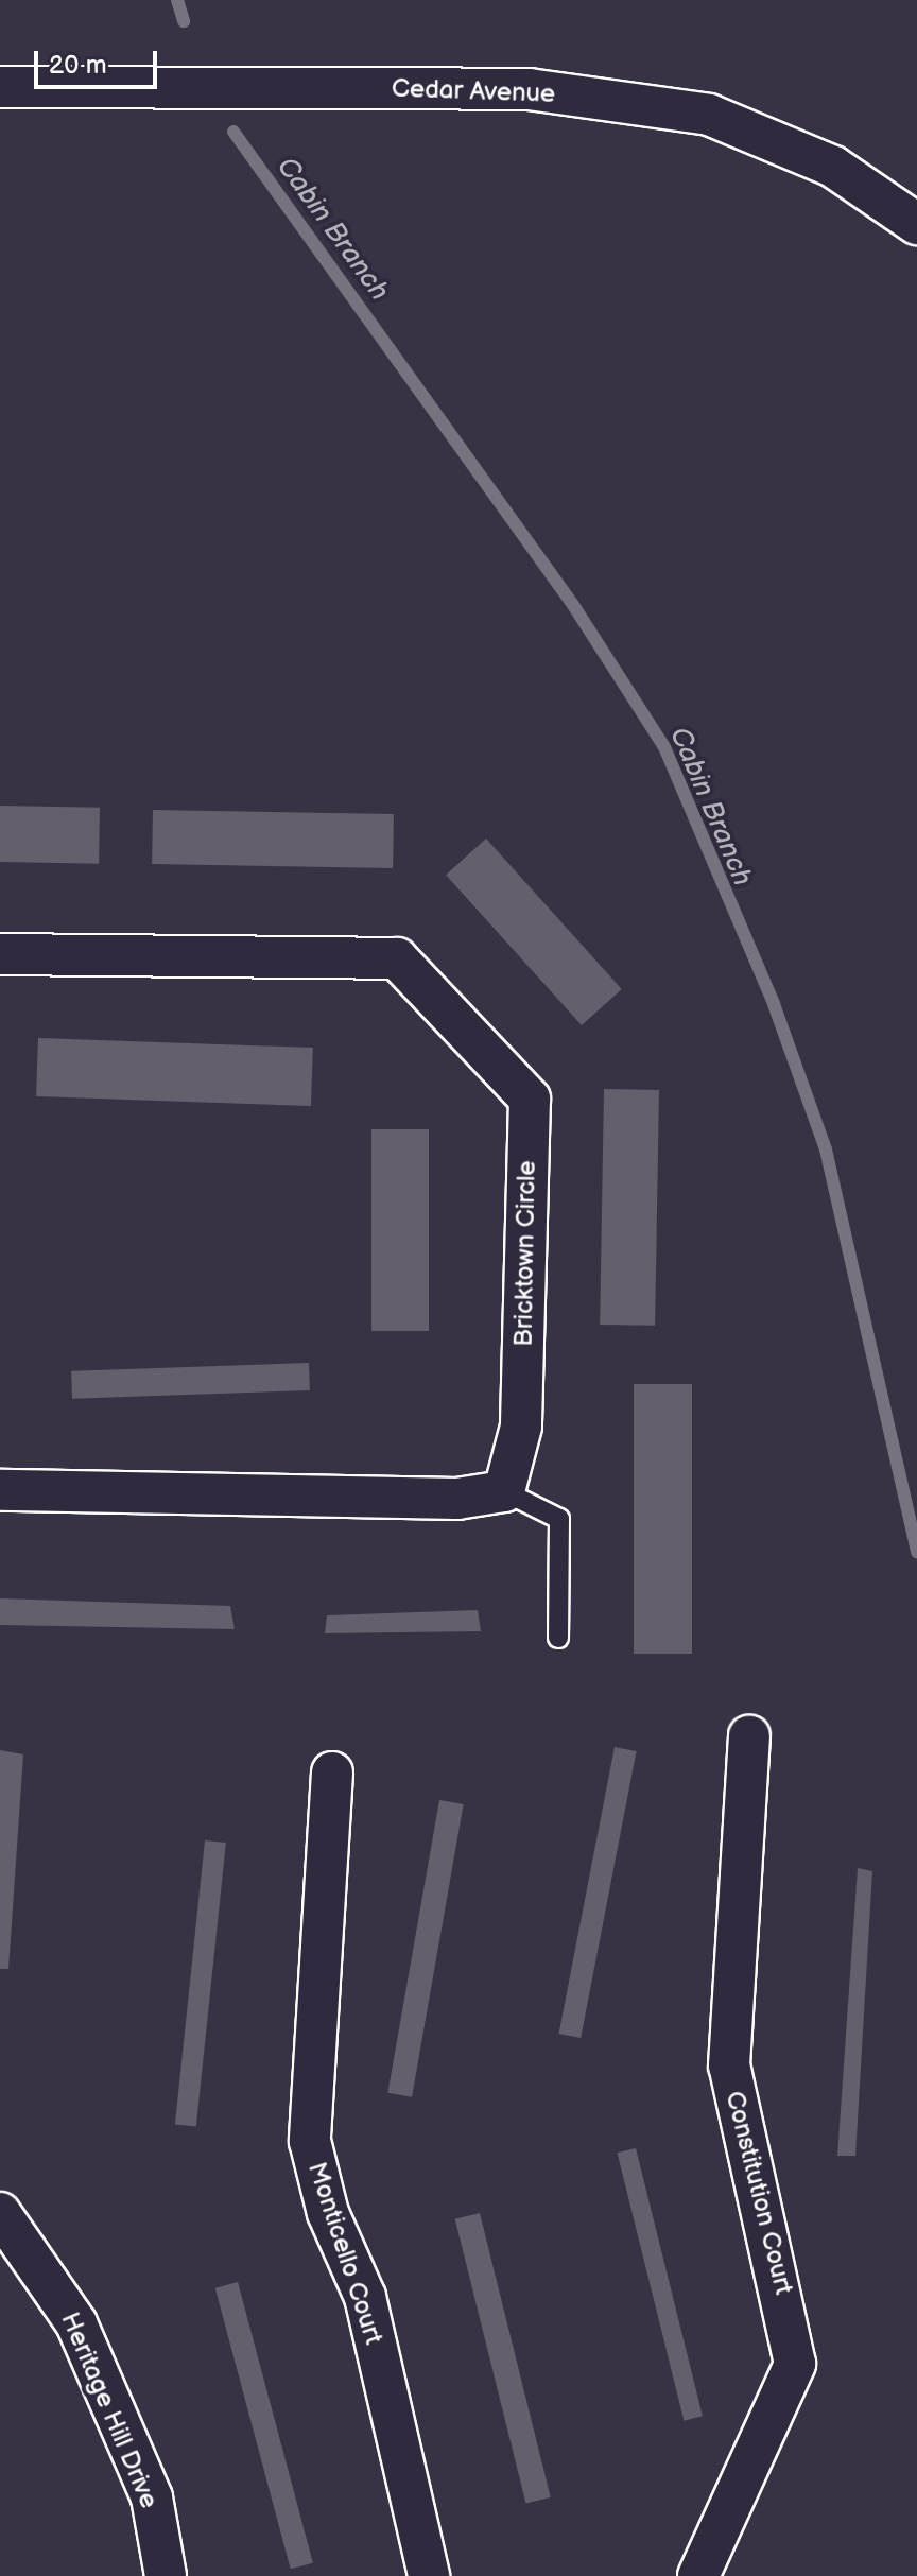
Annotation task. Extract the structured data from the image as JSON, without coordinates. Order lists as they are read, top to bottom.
{
  "streets": {
    "street": [
      "Cedar Avenue",
      "Bricktown Circle",
      "Constitution Court",
      "Monticello Court",
      "Heritage Hill Drive"
    ]
  },
  "water": ["Cabin Branch"],
  "scale_bar": "20 m"
}
